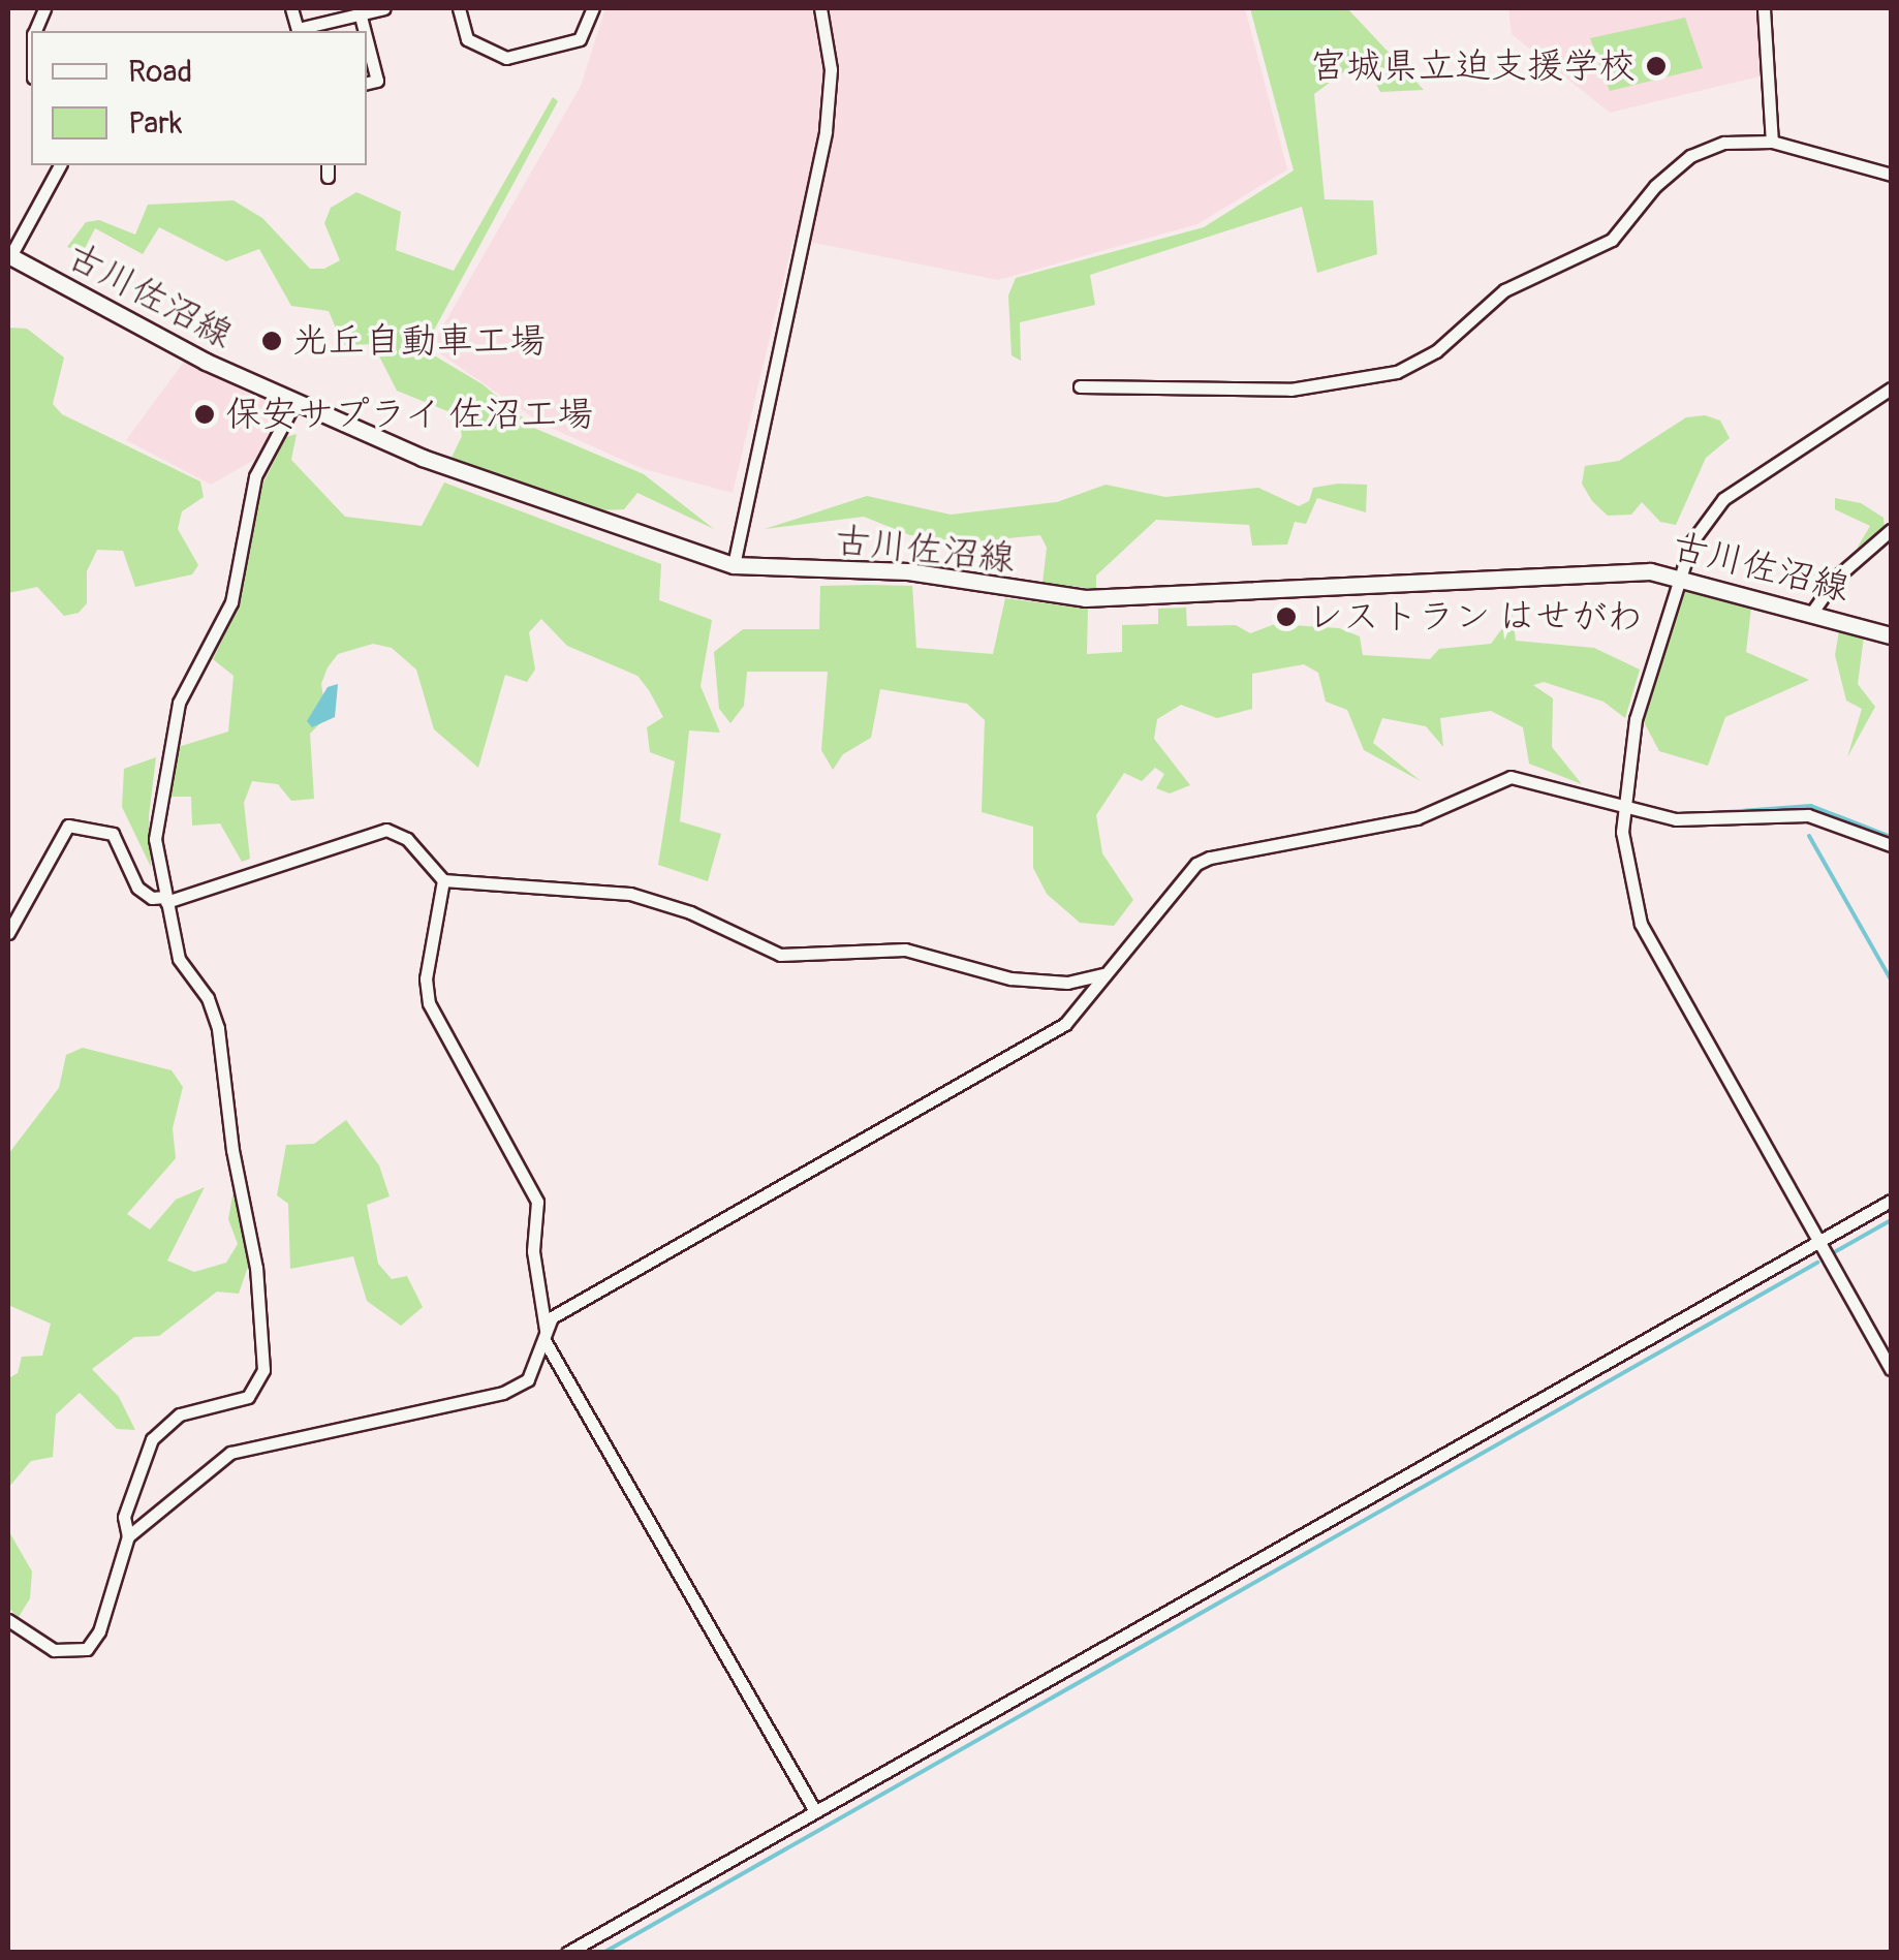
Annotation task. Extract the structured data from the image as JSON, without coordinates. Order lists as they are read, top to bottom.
{
  "streets": {
    "main road": ["古川佐沼線"]
  },
  "places": [
    "宮城県立迫支援学校",
    "光丘自動車工場",
    "保安サプライ 佐沼工場",
    "レストラン はせがわ"
  ],
  "legend": ["Road", "Park"]
}
